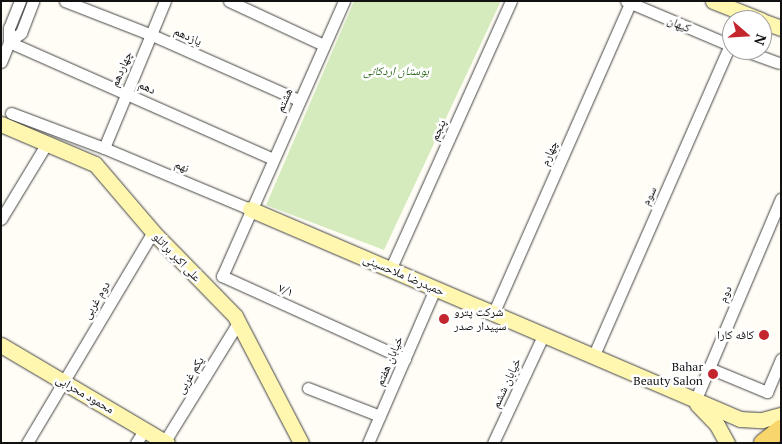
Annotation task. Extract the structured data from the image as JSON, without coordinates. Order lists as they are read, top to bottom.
{
  "streets": {
    "street": [
      "کیهان",
      "یازدهم",
      "چهاردهم",
      "دهم",
      "هشتم",
      "پنجم",
      "چهارم",
      "نهم",
      "سوم",
      "علی اکبر براتلو",
      "حمیدرضا ملاحسینی",
      "۷/۱",
      "دوم",
      "دوم غربی",
      "خیابان هفتم",
      "یکم غربی",
      "خیابان ششم",
      "محمود محرابی"
    ]
  },
  "crossings": [
    ["کیهان", "چهارم"],
    ["یازدهم", "چهاردهم"],
    ["یازدهم", "هشتم"],
    ["چهاردهم", "دهم"],
    ["چهاردهم", "نهم"],
    ["دهم", "هشتم"],
    ["هشتم", "نهم"],
    ["هشتم", "حمیدرضا ملاحسینی"],
    ["هشتم", "۷/۱"],
    ["پنجم", "حمیدرضا ملاحسینی"],
    ["چهارم", "حمیدرضا ملاحسینی"],
    ["نهم", "علی اکبر براتلو"],
    ["نهم", "حمیدرضا ملاحسینی"],
    ["نهم", "۷/۱"],
    ["سوم", "حمیدرضا ملاحسینی"],
    ["علی اکبر براتلو", "دوم غربی"],
    ["علی اکبر براتلو", "یکم غربی"],
    ["حمیدرضا ملاحسینی", "۷/۱"],
    ["حمیدرضا ملاحسینی", "دوم"],
    ["حمیدرضا ملاحسینی", "خیابان هفتم"],
    ["حمیدرضا ملاحسینی", "خیابان ششم"],
    ["۷/۱", "خیابان هفتم"],
    ["دوم غربی", "محمود محرابی"],
    ["یکم غربی", "محمود محرابی"]
  ],
  "parks": ["بوستان اردکانی"],
  "places": ["شرکت پترو سپیدار صدر", "کافه کارا", "Bahar Beauty Salon"],
  "north": "right"
}
